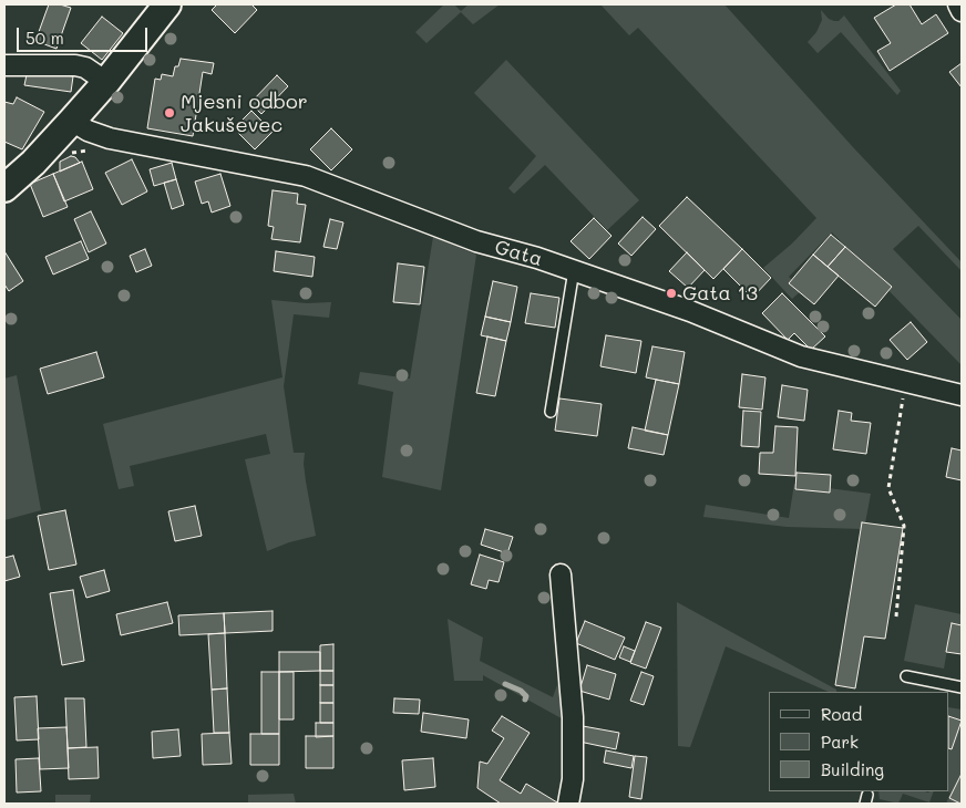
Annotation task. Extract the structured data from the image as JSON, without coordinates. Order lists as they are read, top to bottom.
{
  "streets": {
    "street": ["Gata"]
  },
  "places": ["Mjesni odbor Jakuševec", "Gata 13"],
  "legend": ["Road", "Park", "Building"],
  "scale_bar": "50 m"
}
